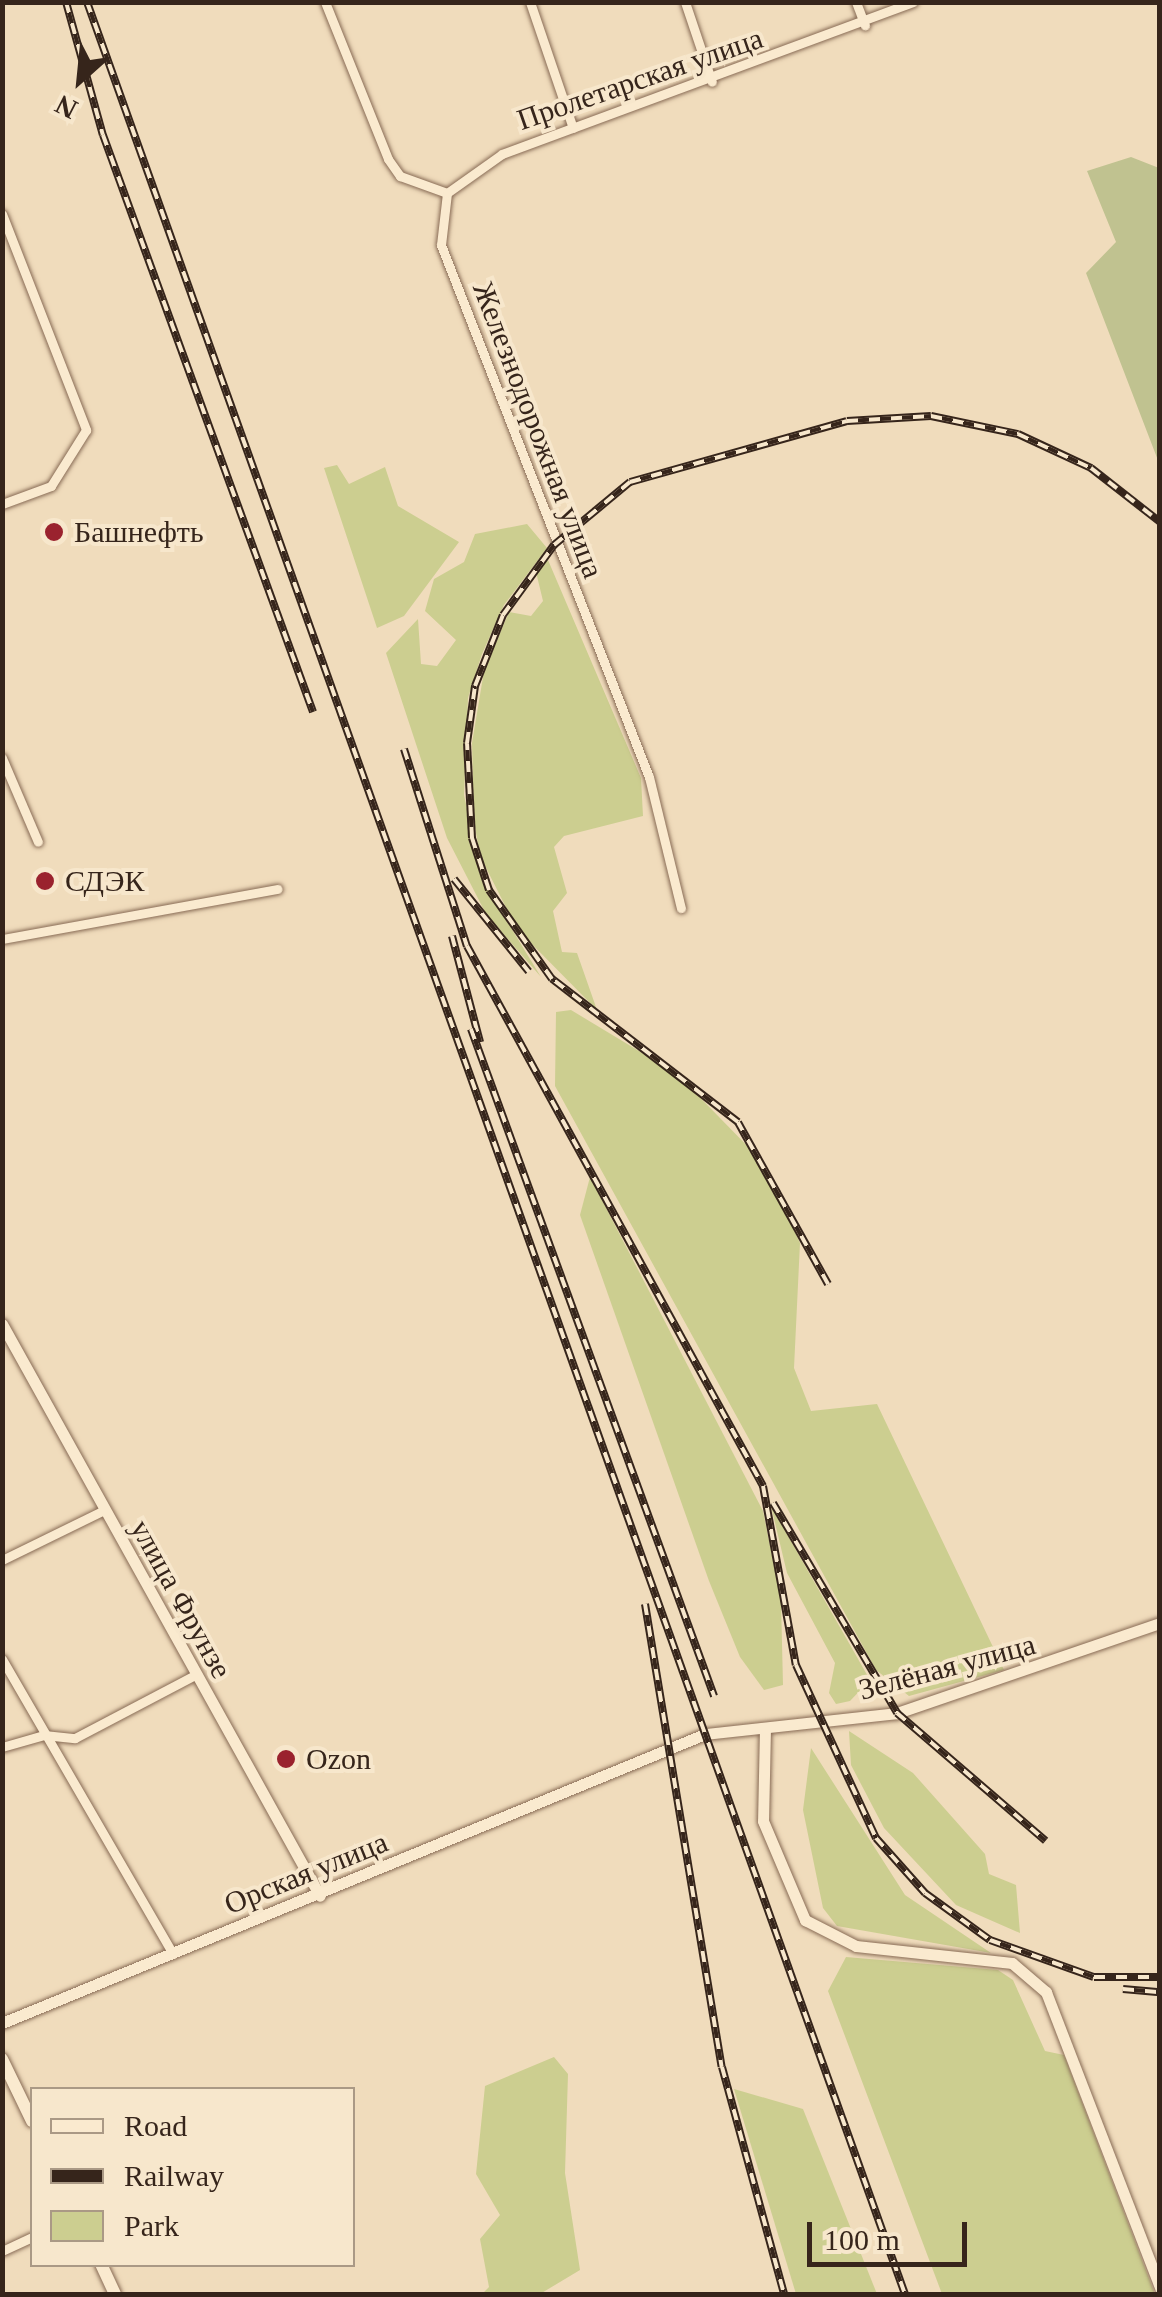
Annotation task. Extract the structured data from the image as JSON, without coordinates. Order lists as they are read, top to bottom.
{
  "streets": {
    "street": [
      "Пролетарская улица",
      "Железнодорожная улица",
      "улица Фрунзе",
      "Зелёная улица",
      "Орская улица"
    ]
  },
  "crossings": [
    ["Пролетарская улица", "Железнодорожная улица"],
    ["улица Фрунзе", "Орская улица"],
    ["Зелёная улица", "Орская улица"]
  ],
  "places": ["Башнефть", "СДЭК", "Ozon"],
  "legend": ["Road", "Railway", "Park"],
  "scale_bar": "100 m",
  "north": "bottom left"
}
